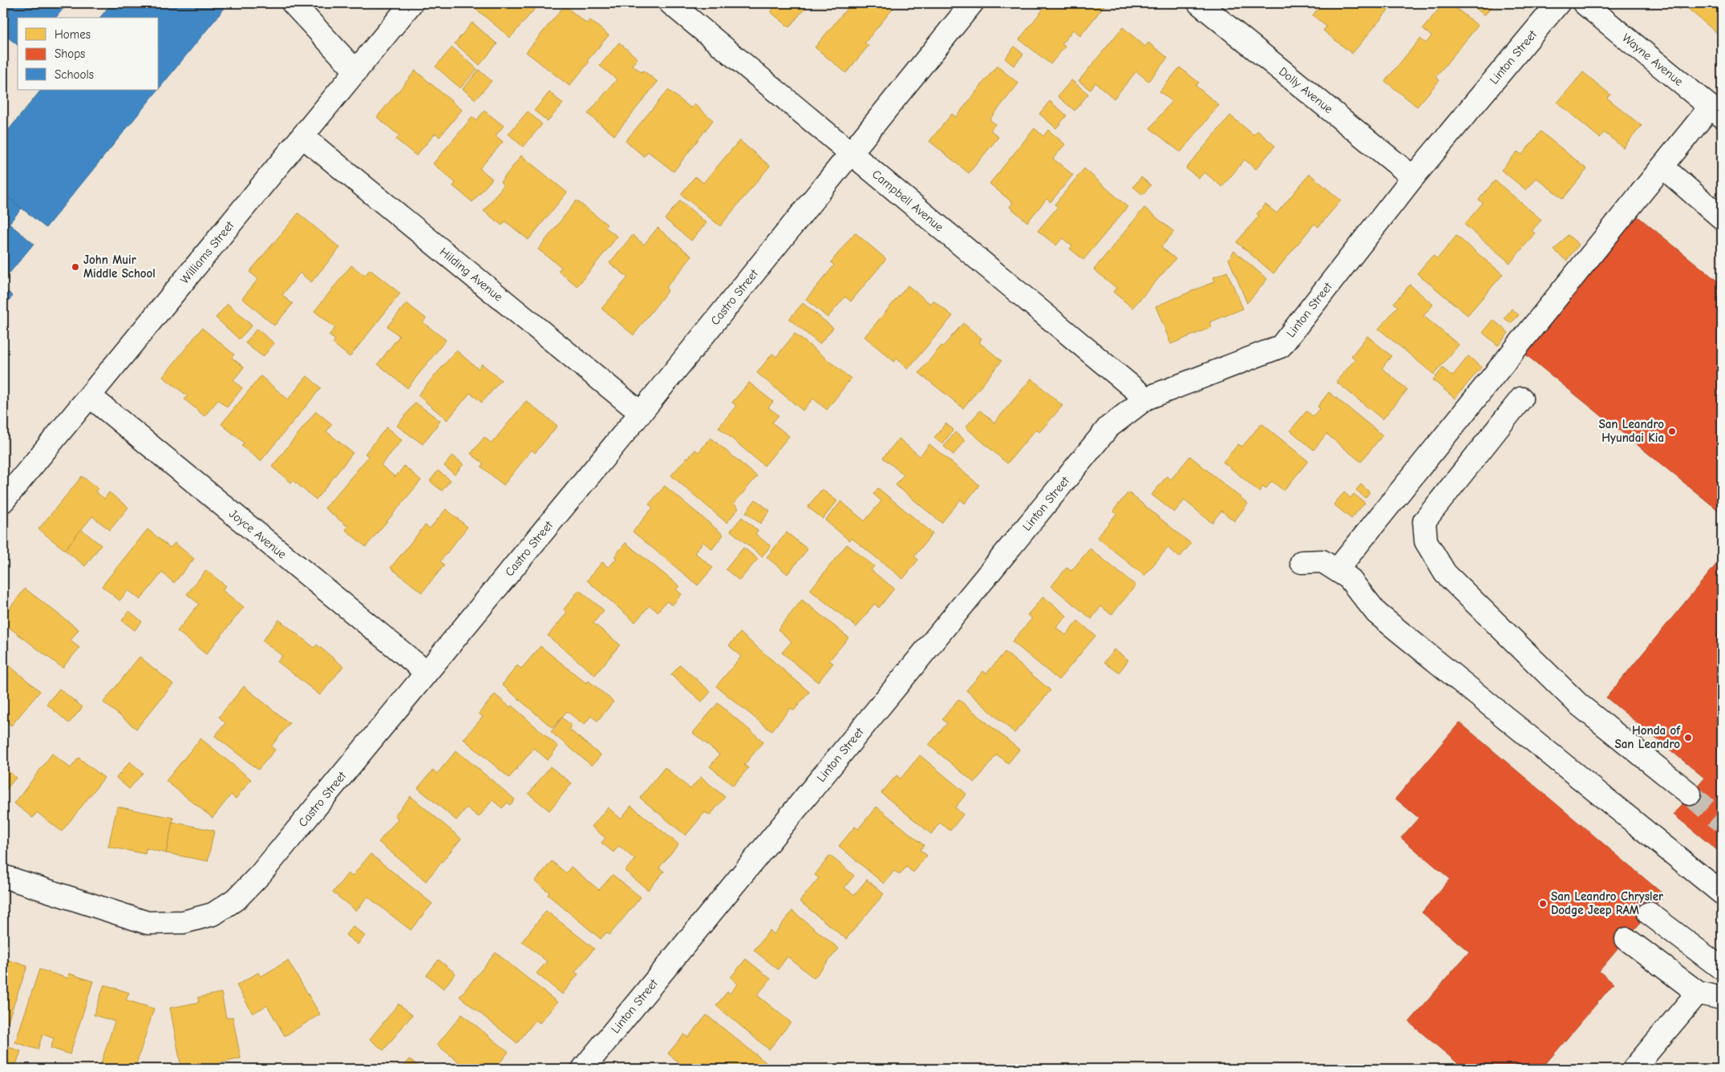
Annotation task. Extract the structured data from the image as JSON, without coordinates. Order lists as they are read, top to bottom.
{
  "streets": {
    "street": [
      "Linton Street",
      "Wayne Avenue",
      "Dolly Avenue",
      "Campbell Avenue",
      "Williams Street",
      "Hilding Avenue",
      "Castro Street",
      "Joyce Avenue"
    ]
  },
  "crossings": [
    ["Linton Street", "Dolly Avenue"],
    ["Linton Street", "Campbell Avenue"],
    ["Campbell Avenue", "Castro Street"],
    ["Williams Street", "Hilding Avenue"],
    ["Williams Street", "Joyce Avenue"],
    ["Hilding Avenue", "Castro Street"],
    ["Castro Street", "Joyce Avenue"]
  ],
  "places": [
    "John Muir Middle School",
    "San Leandro Hyundai Kia",
    "Honda of San Leandro",
    "San Leandro Chrysler Dodge Jeep RAM"
  ],
  "legend": ["Homes", "Shops", "Schools"]
}
